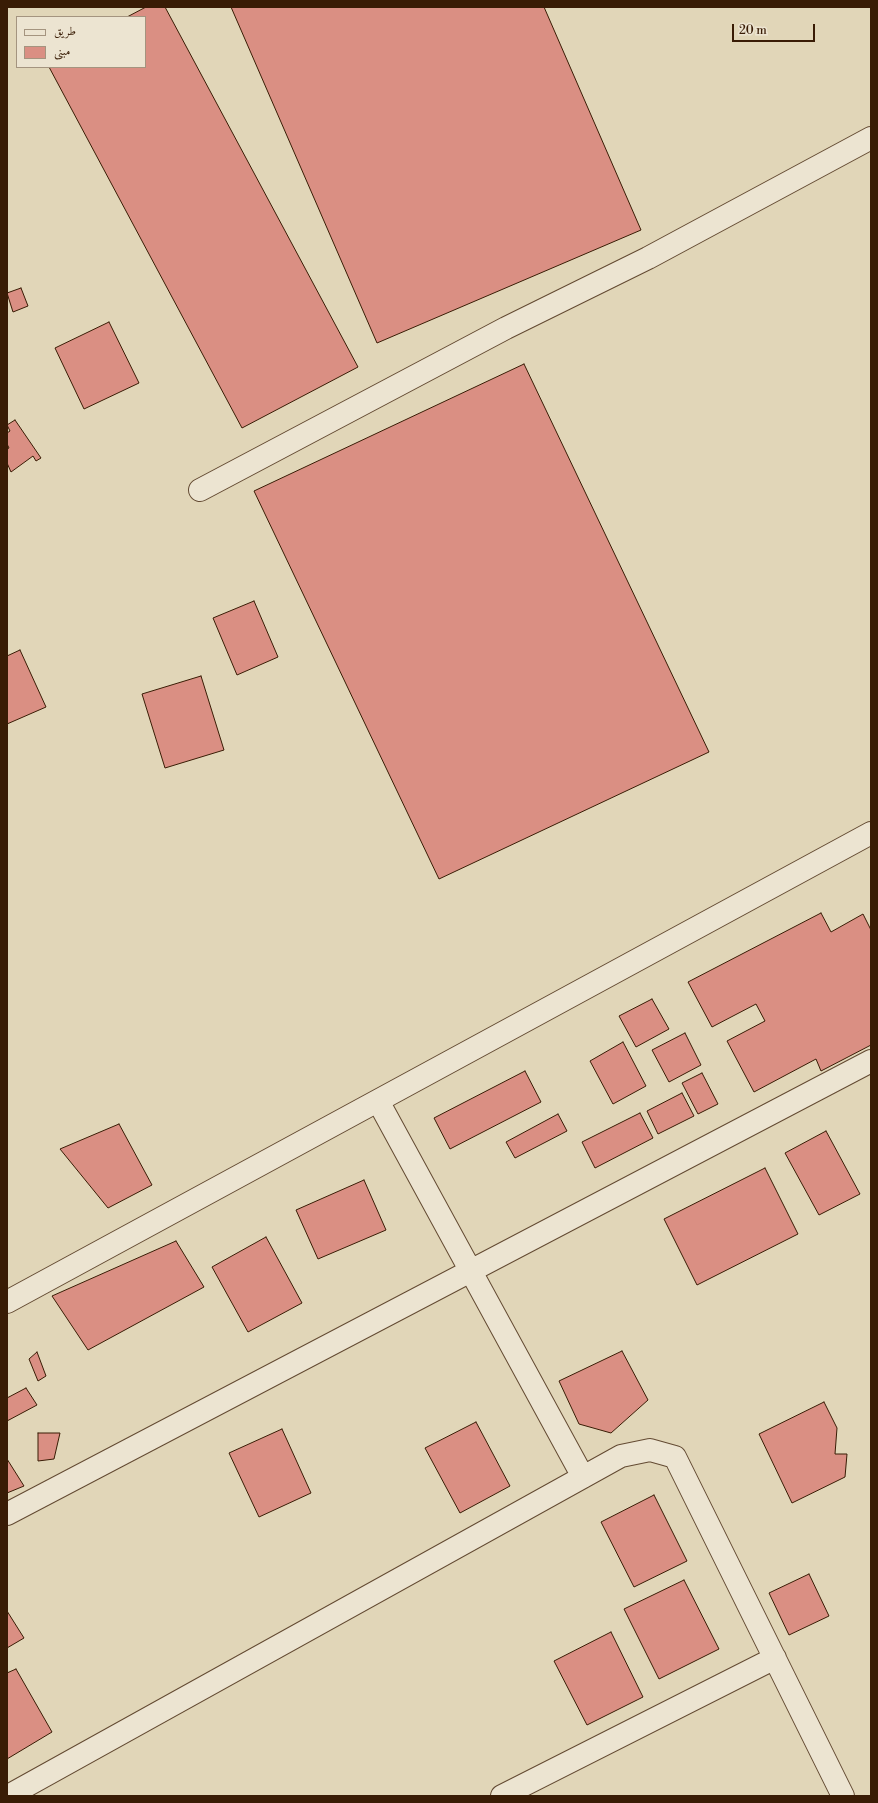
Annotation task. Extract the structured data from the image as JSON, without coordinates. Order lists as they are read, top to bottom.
{
  "legend": ["طريق", "مبنى"],
  "scale_bar": "20 m"
}
